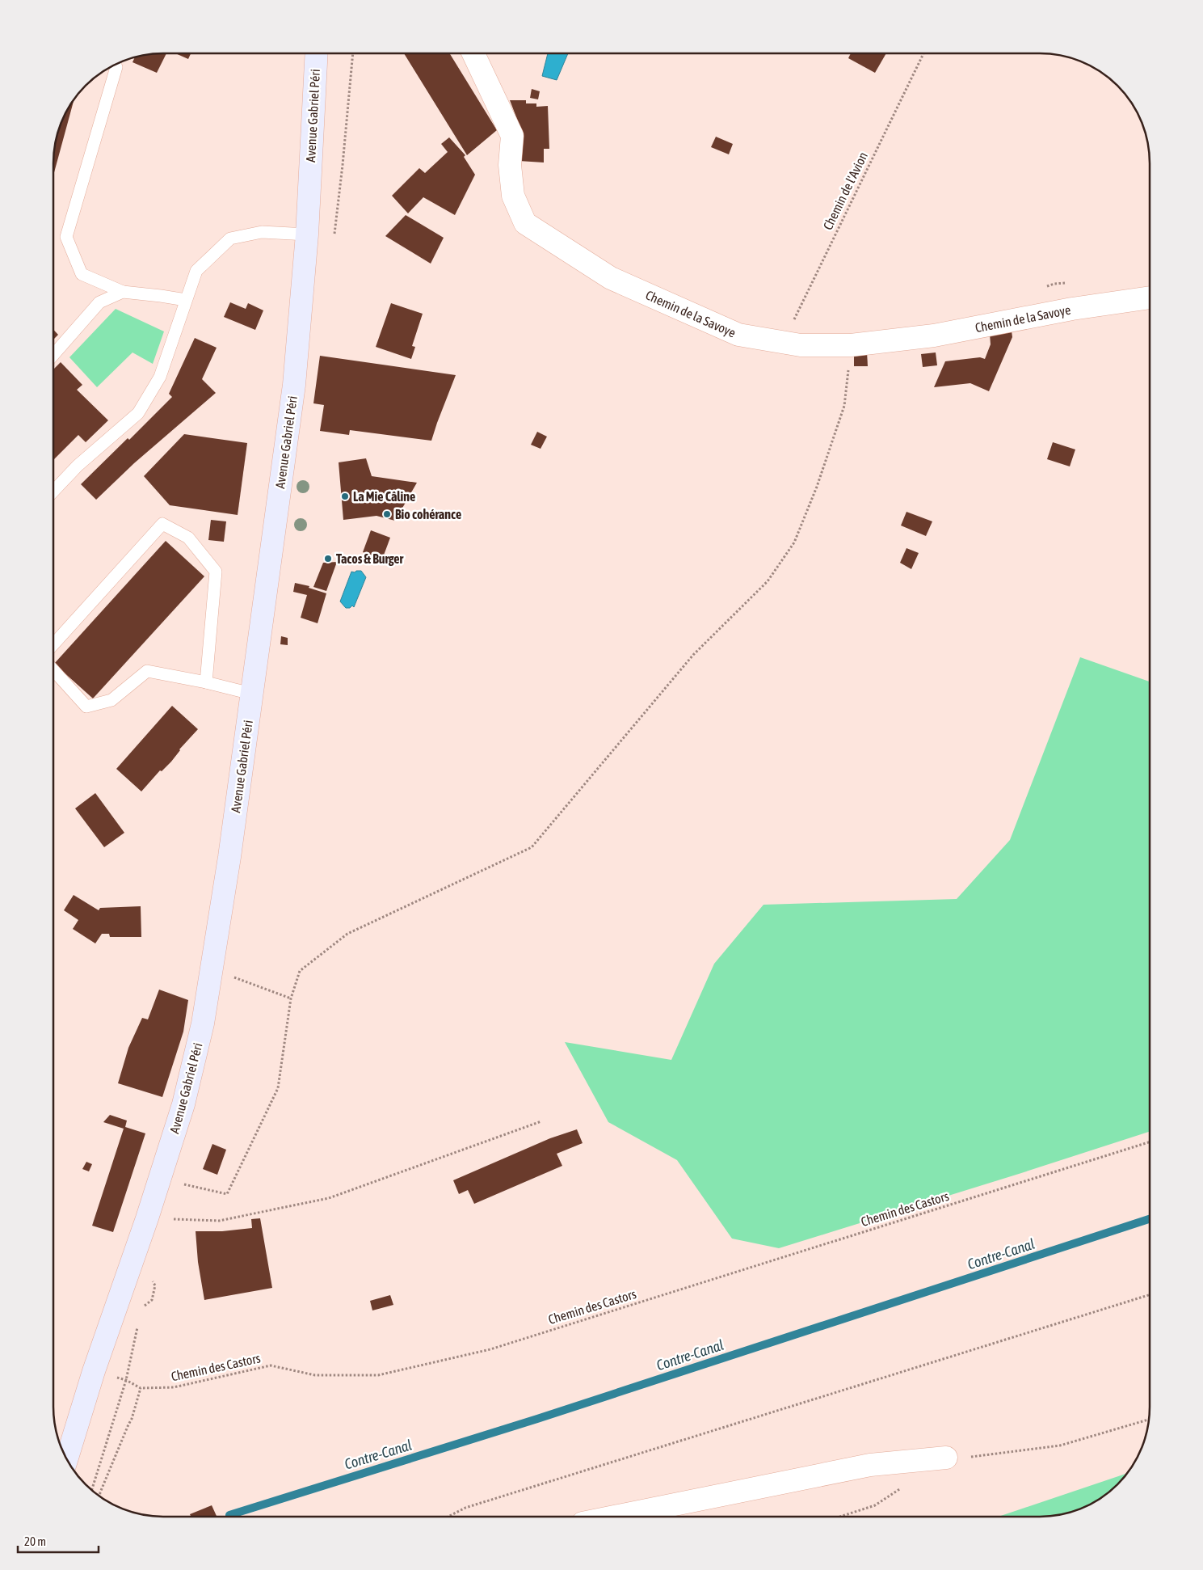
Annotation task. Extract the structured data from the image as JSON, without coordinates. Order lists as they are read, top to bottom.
{
  "streets": {
    "main road": ["Avenue Gabriel Péri"],
    "street": ["Chemin de la Savoye"],
    "path": ["Chemin de l'Avion", "Chemin des Castors"]
  },
  "crossings": [
    ["Chemin de l'Avion", "Chemin de la Savoye"]
  ],
  "water": ["Contre-Canal"],
  "places": ["La Mie Câline", "Bio cohérance", "Tacos & Burger"],
  "scale_bar": "20 m"
}
